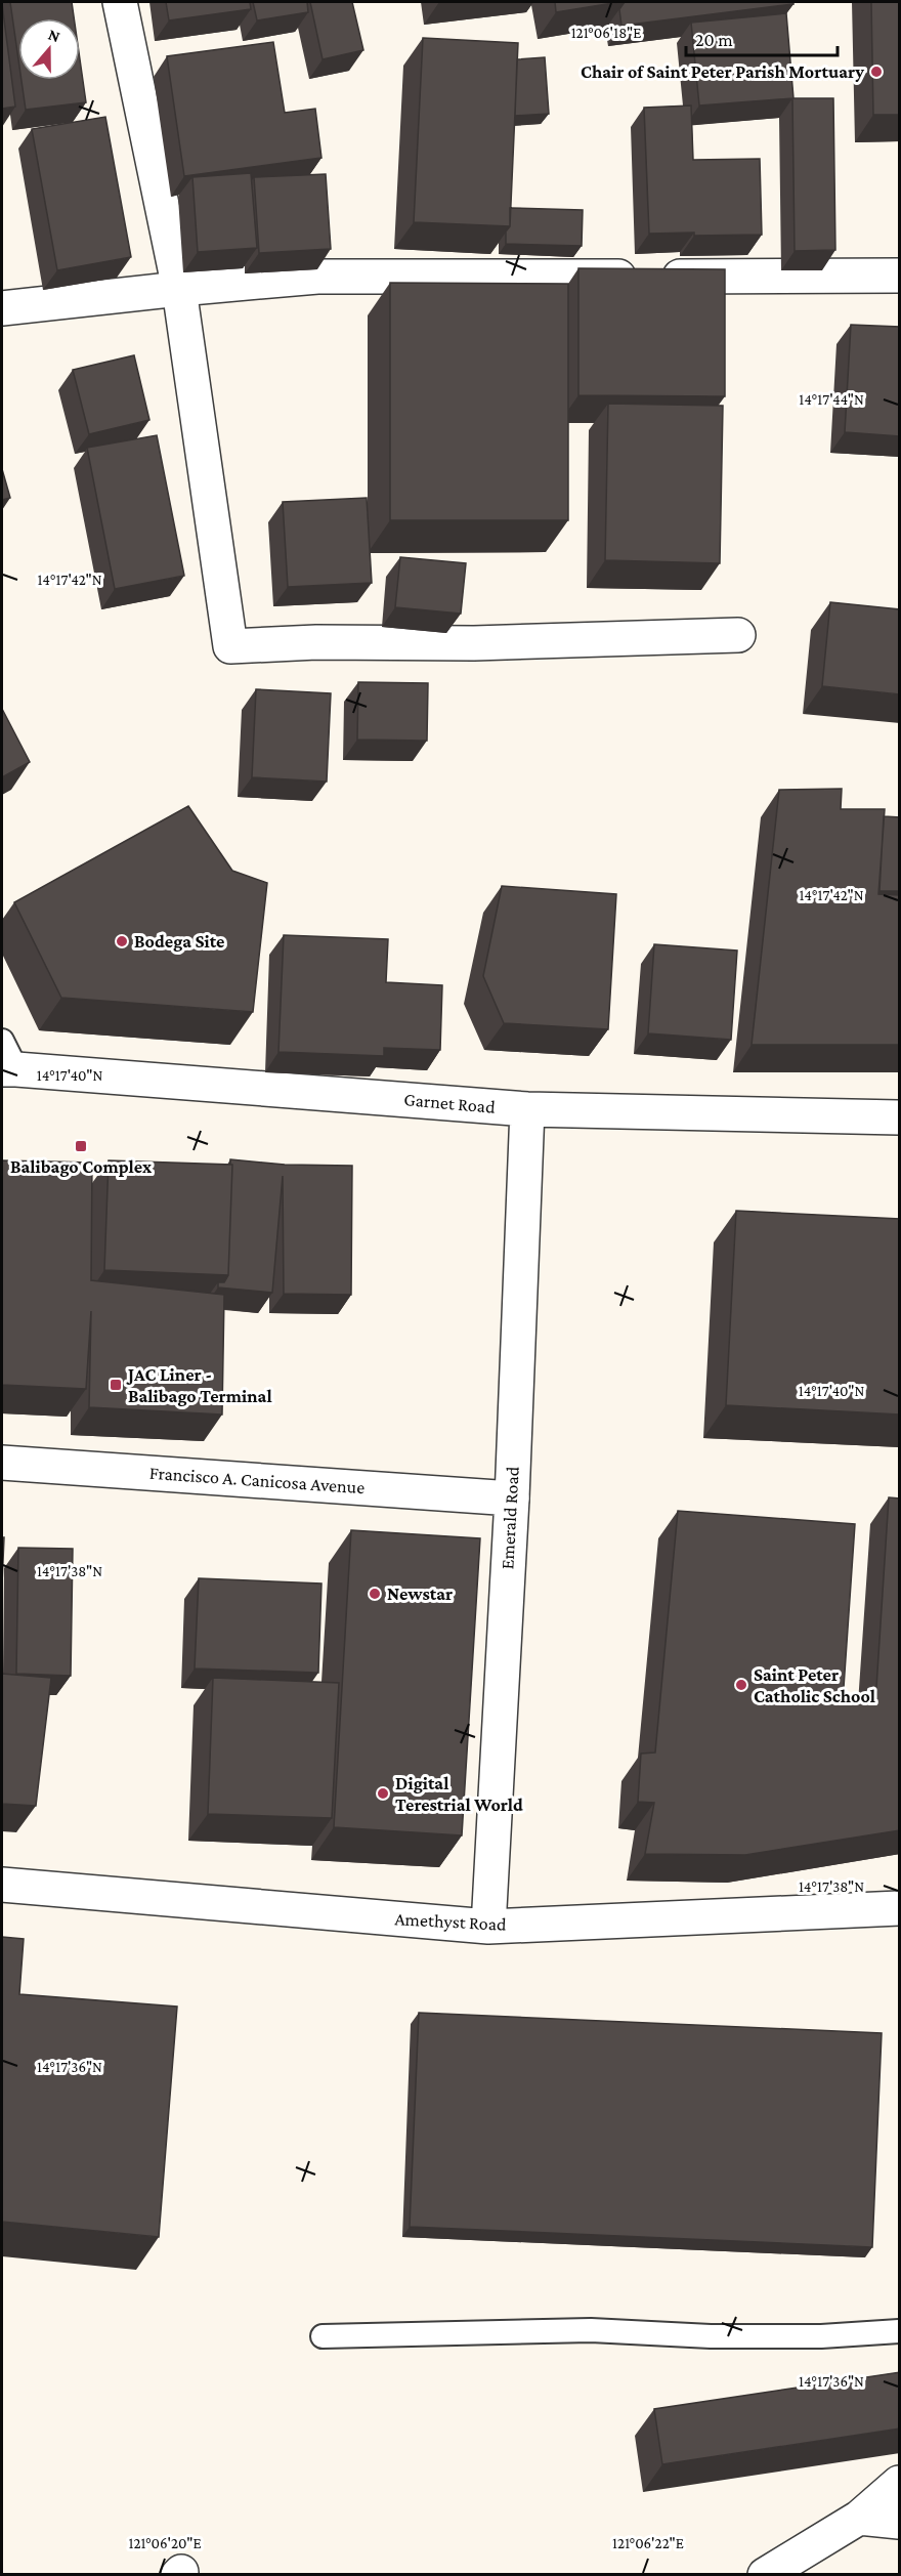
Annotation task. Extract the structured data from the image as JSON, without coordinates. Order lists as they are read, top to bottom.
{
  "streets": {
    "street": [
      "Garnet Road",
      "Francisco A. Canicosa Avenue",
      "Emerald Road",
      "Amethyst Road"
    ]
  },
  "crossings": [
    ["Garnet Road", "Emerald Road"],
    ["Francisco A. Canicosa Avenue", "Emerald Road"],
    ["Emerald Road", "Amethyst Road"]
  ],
  "places": {
    "other": [
      "Chair of Saint Peter Parish Mortuary",
      "Bodega Site",
      "Newstar",
      "Saint Peter Catholic School",
      "Digital Terestrial World"
    ],
    "transit": ["Balibago Complex", "JAC Liner - Balibago Terminal"]
  },
  "scale_bar": "20 m",
  "north": "top",
  "coordinates": [
    "121°06'18\"E",
    "14°17'44\"N",
    "14°17'42\"N",
    "14°17'40\"N",
    "14°17'38\"N",
    "14°17'36\"N",
    "121°06'20\"E",
    "121°06'22\"E"
  ]
}
